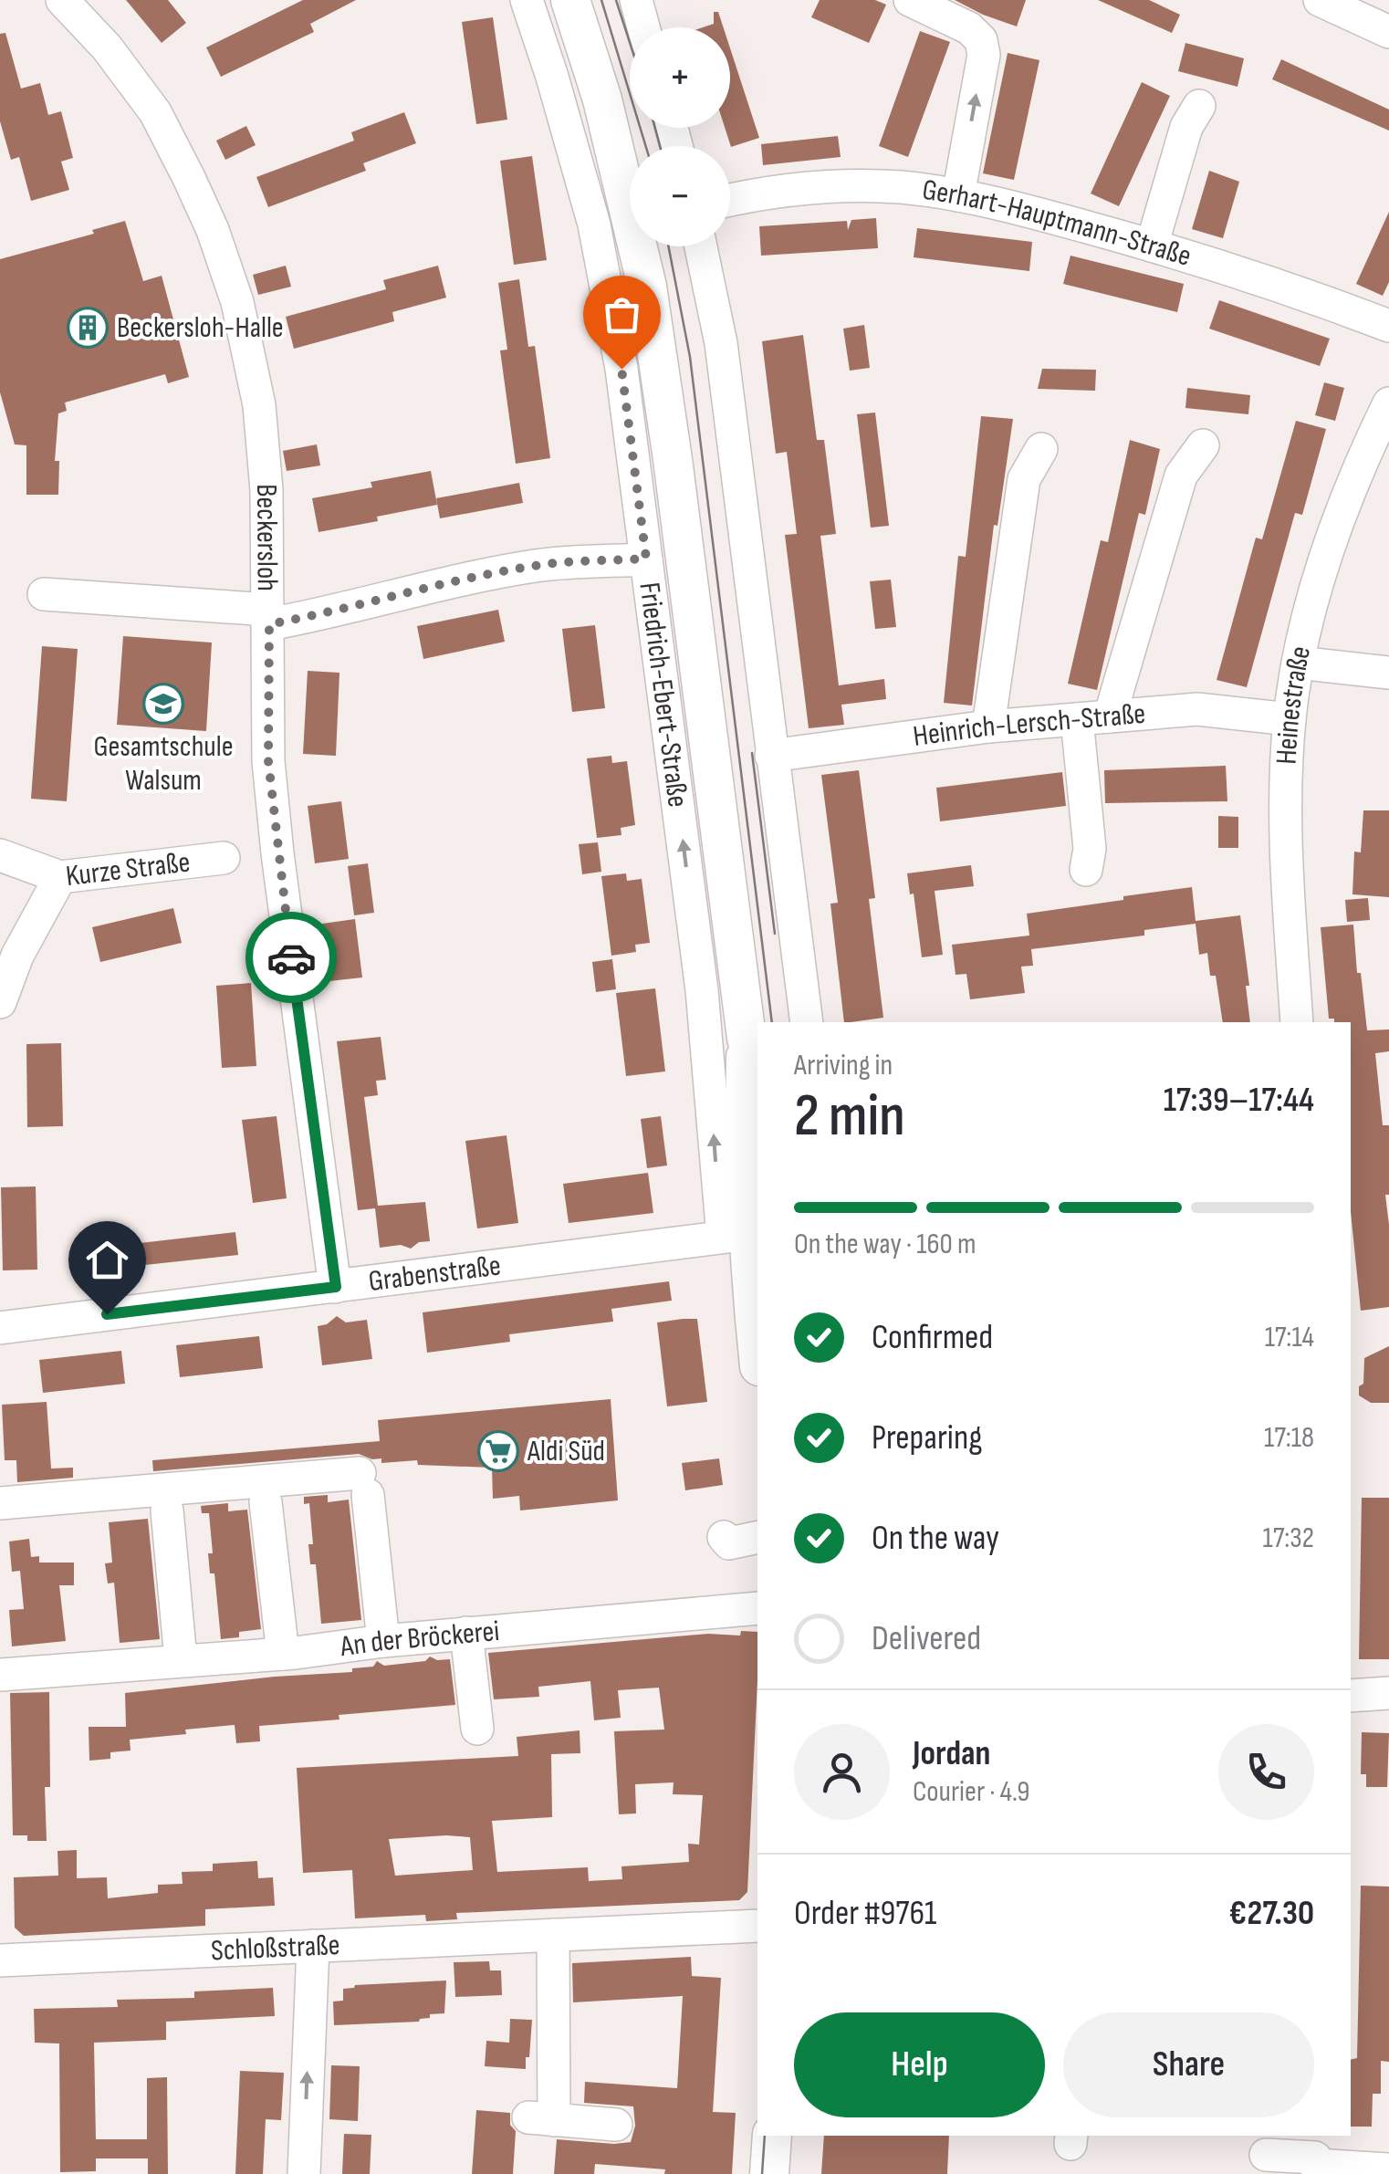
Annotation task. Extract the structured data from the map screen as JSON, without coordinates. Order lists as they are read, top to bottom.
{
  "streets": {
    "main road": ["Friedrich-Ebert-Straße"],
    "street": [
      "Gerhart-Hauptmann-Straße",
      "Beckersloh",
      "Heinestraße",
      "Heinrich-Lersch-Straße",
      "Kurze Straße",
      "Grabenstraße",
      "An der Bröckerei",
      "Schloßstraße"
    ]
  },
  "crossings": [
    ["Beckersloh", "Grabenstraße"],
    ["Friedrich-Ebert-Straße", "Grabenstraße"],
    ["Heinestraße", "Heinrich-Lersch-Straße"]
  ],
  "places": {
    "building": ["Beckersloh-Halle"],
    "school or university": ["Gesamtschule Walsum"],
    "supermarket": ["Aldi Süd"]
  },
  "page": {
    "map_buttons": ["+", "−"],
    "heading": ["2 min", "Arriving in", "17:39–17:44"],
    "panel": [
      "Jordan",
      "Courier · 4.9",
      "Order #9761",
      "€27.30"
    ],
    "bar": "On the way · 160 m",
    "list": [
      ["Confirmed", "17:14"],
      ["Preparing", "17:18"],
      ["On the way", "17:32"],
      "Delivered"
    ],
    "buttons": ["Help", "Share"]
  }
}
